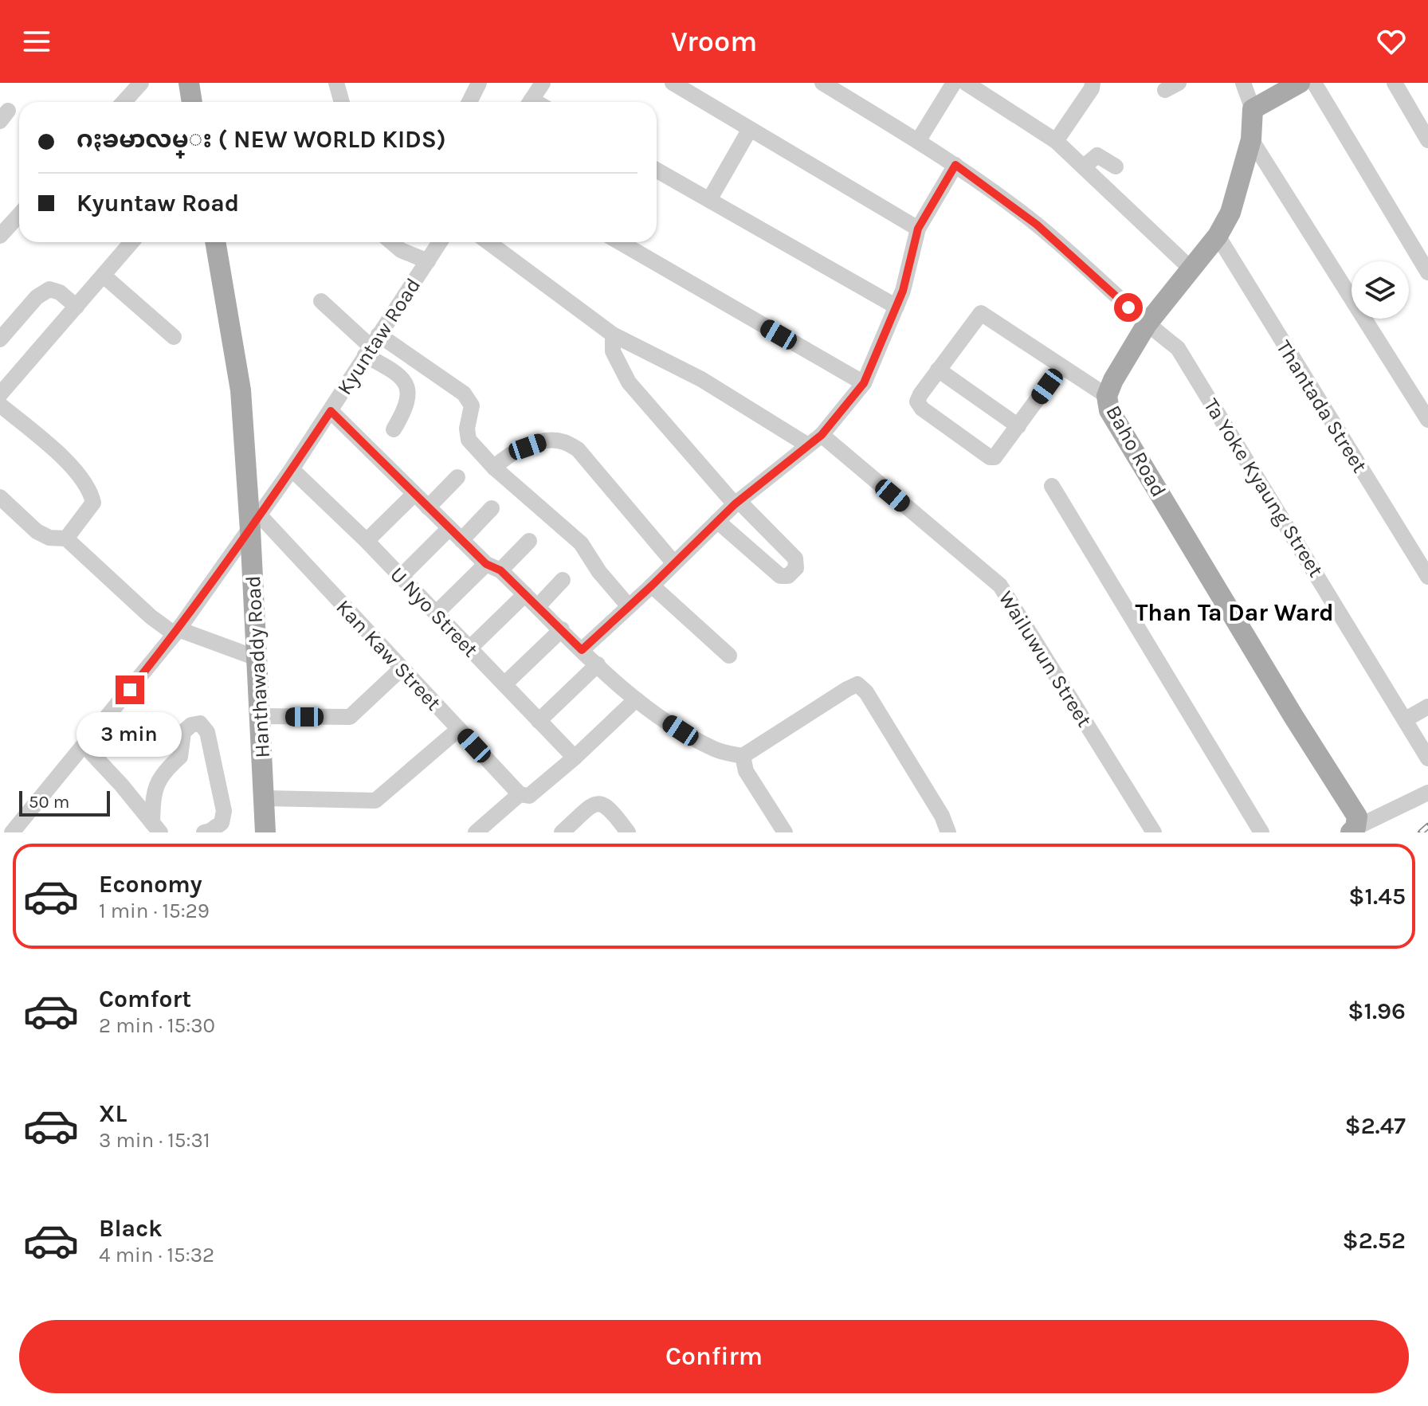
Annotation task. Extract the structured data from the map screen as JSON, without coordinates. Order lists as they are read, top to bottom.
{
  "streets": {
    "main road": ["Baho Road", "Hanthawaddy Road"],
    "street": [
      "Kyuntaw Road",
      "Thantada Street",
      "Ta Yoke Kyaung Street",
      "U Nyo Street",
      "Kan Kaw Street",
      "Wailuwun Street"
    ]
  },
  "crossings": [
    ["Kyuntaw Road", "U Nyo Street"],
    ["Kyuntaw Road", "Kan Kaw Street"],
    ["Kyuntaw Road", "Hanthawaddy Road"],
    ["Thantada Street", "Baho Road"],
    ["Baho Road", "Ta Yoke Kyaung Street"],
    ["Kan Kaw Street", "Hanthawaddy Road"]
  ],
  "districts": ["Than Ta Dar Ward"],
  "scale_bar": "50 m",
  "page": {
    "header": "Vroom",
    "banner": ["ဂႏၶမာလမ္း ( NEW WORLD KIDS)", "Kyuntaw Road"],
    "bubble": "3 min",
    "scale": "50 m",
    "list": [
      {
        "name": "Economy",
        "note": "1 min · 15:29",
        "value": "$1.45"
      },
      {
        "name": "Comfort",
        "note": "2 min · 15:30",
        "value": "$1.96"
      },
      {
        "name": "XL",
        "note": "3 min · 15:31",
        "value": "$2.47"
      },
      {
        "name": "Black",
        "note": "4 min · 15:32",
        "value": "$2.52"
      }
    ],
    "buttons": "Confirm"
  }
}
